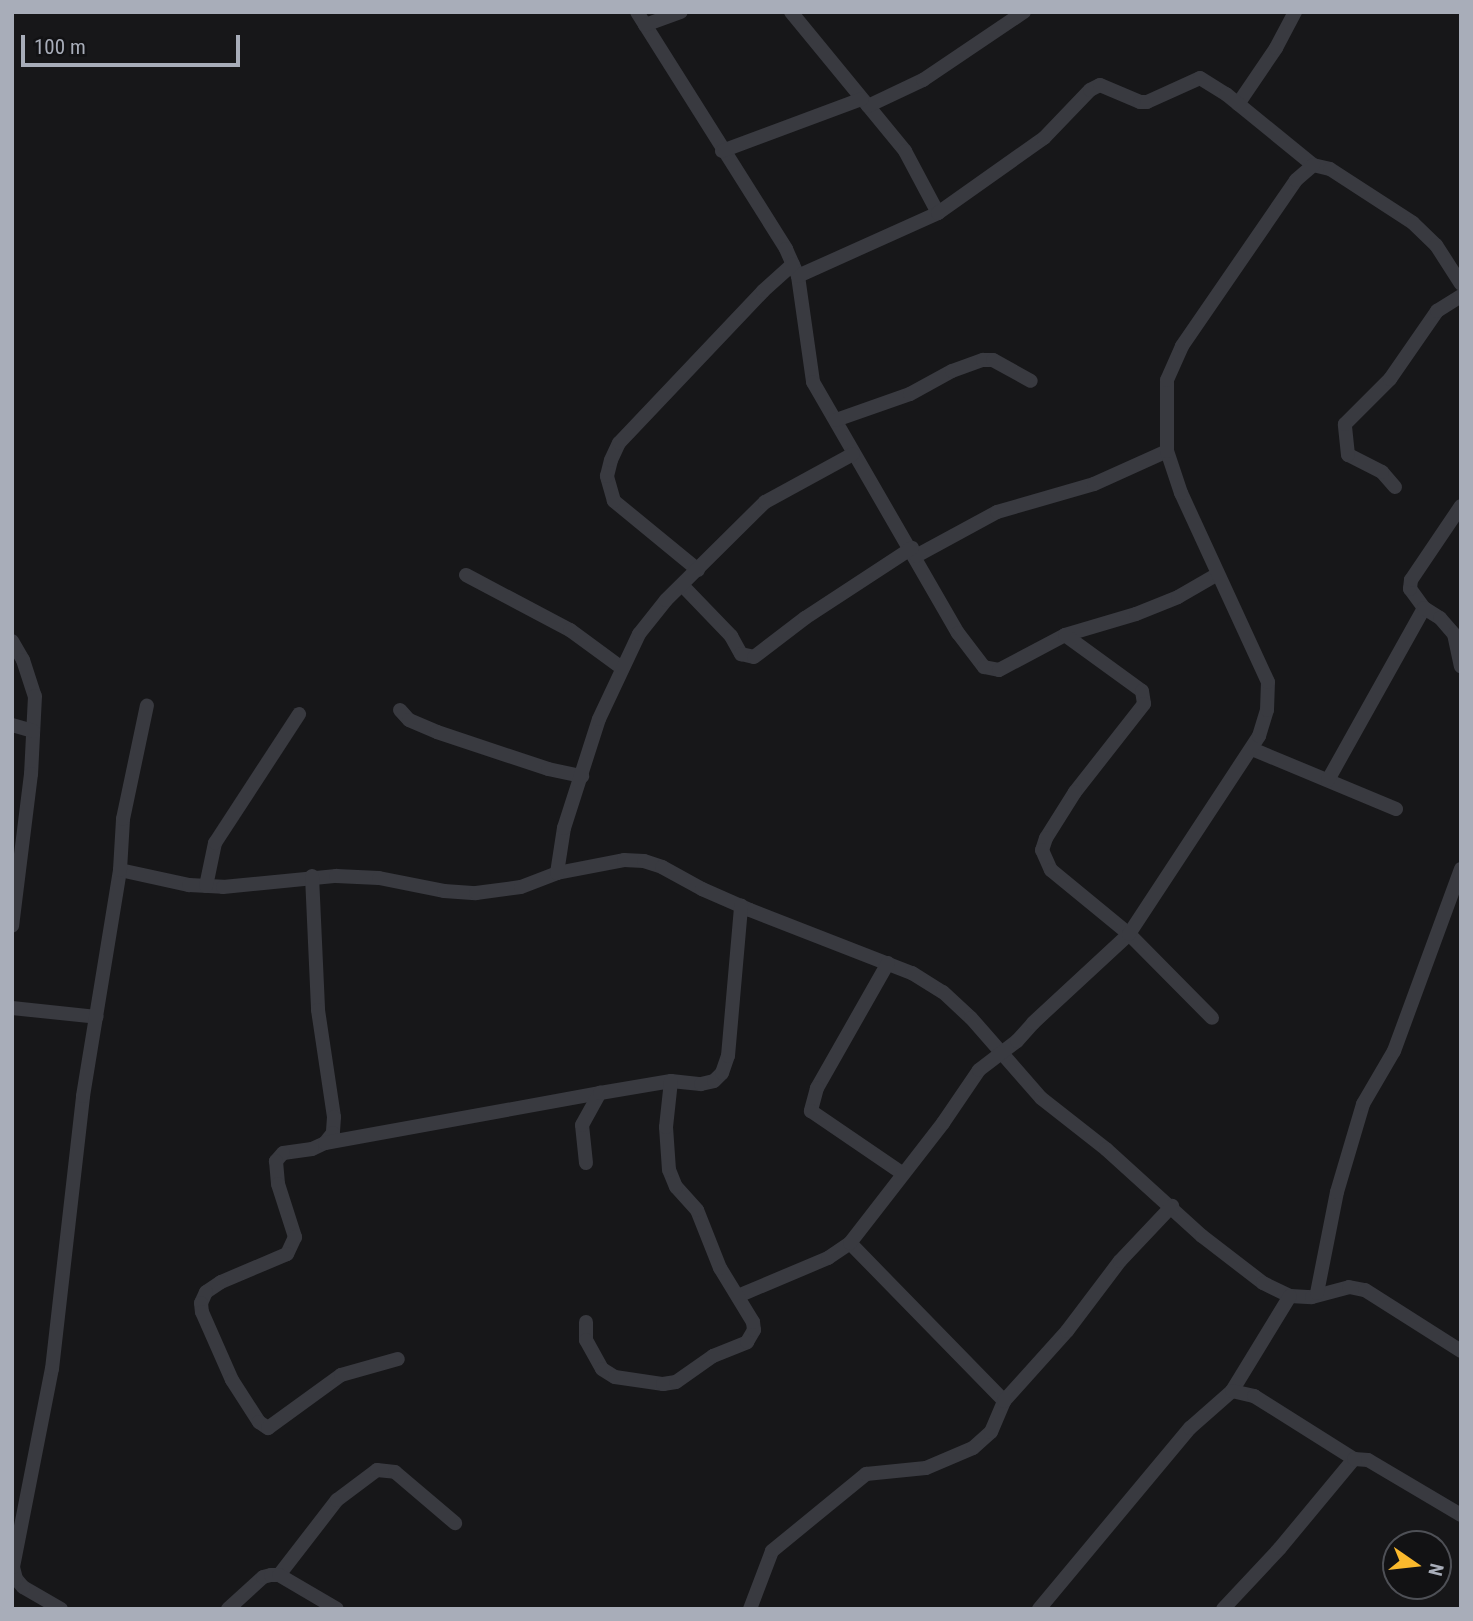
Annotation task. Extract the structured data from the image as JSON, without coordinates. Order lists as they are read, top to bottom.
{
  "scale_bar": "100 m",
  "north": "right"
}
